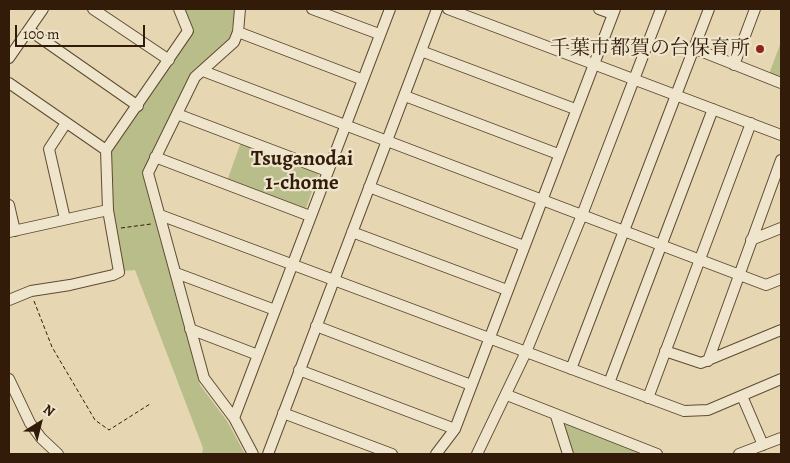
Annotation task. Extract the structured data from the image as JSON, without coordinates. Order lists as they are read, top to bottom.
{
  "districts": ["Tsuganodai 1-chome"],
  "places": ["千葉市都賀の台保育所"],
  "scale_bar": "100 m",
  "north": "top right"
}
